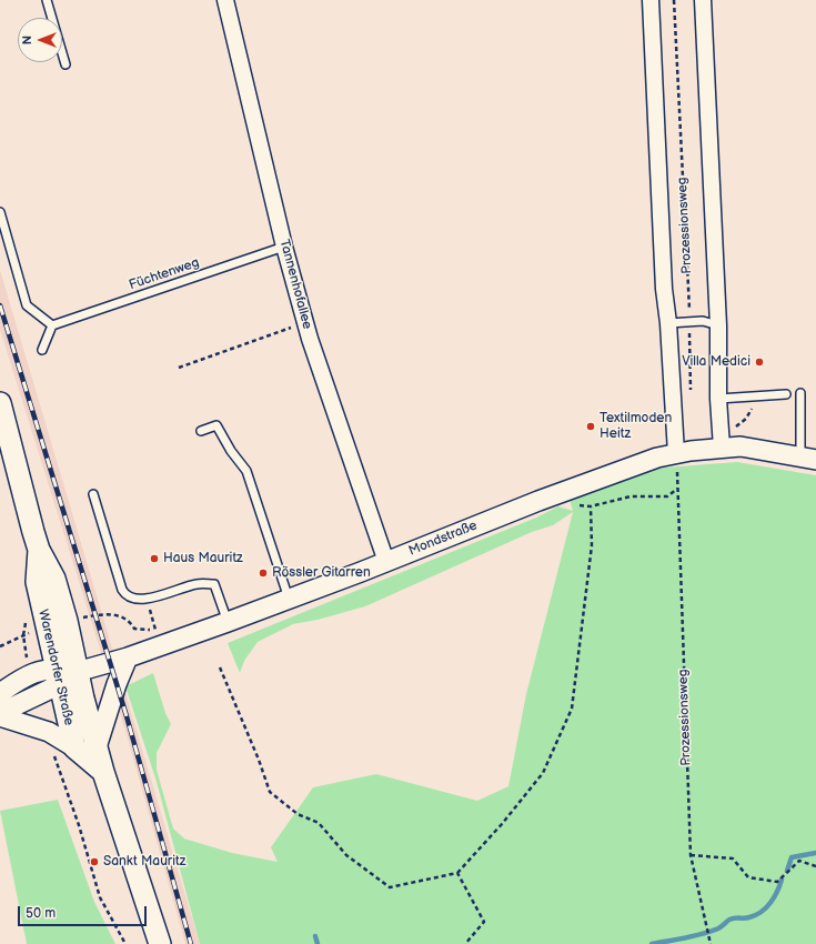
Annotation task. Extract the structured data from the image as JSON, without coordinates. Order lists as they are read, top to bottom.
{
  "streets": {
    "main road": ["Warendorfer Straße"],
    "street": ["Prozessionsweg", "Tannenhofallee", "Mondstraße"],
    "lane": ["Füchtenweg"]
  },
  "crossings": [
    ["Füchtenweg", "Tannenhofallee"],
    ["Tannenhofallee", "Mondstraße"],
    ["Mondstraße", "Warendorfer Straße"]
  ],
  "places": [
    "Villa Medici",
    "Textilmoden Heitz",
    "Haus Mauritz",
    "Rössler Gitarren",
    "Sankt Mauritz"
  ],
  "scale_bar": "50 m",
  "north": "left"
}
